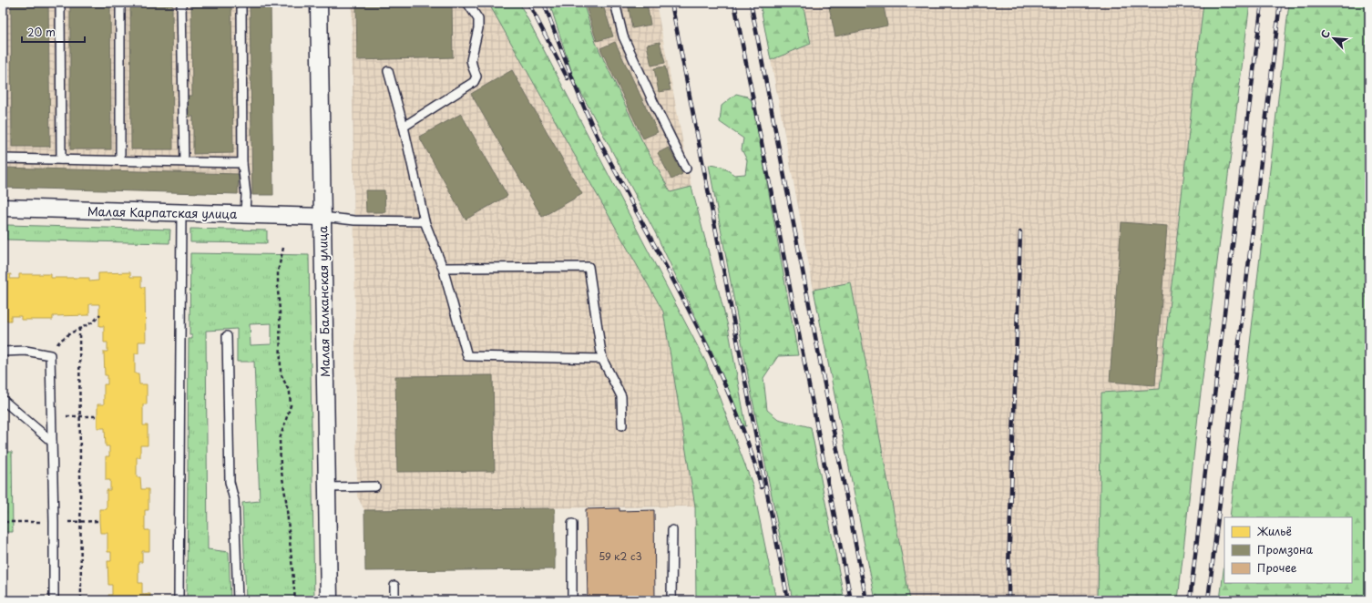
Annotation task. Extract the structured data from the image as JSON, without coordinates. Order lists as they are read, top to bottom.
{
  "streets": {
    "street": ["Малая Карпатская улица", "Малая Балканская улица"]
  },
  "crossings": [
    ["Малая Карпатская улица", "Малая Балканская улица"]
  ],
  "house_numbers": ["59 к2 с3"],
  "legend": ["Жильё", "Промзона", "Прочее"],
  "scale_bar": "20 m",
  "north": "top left"
}
